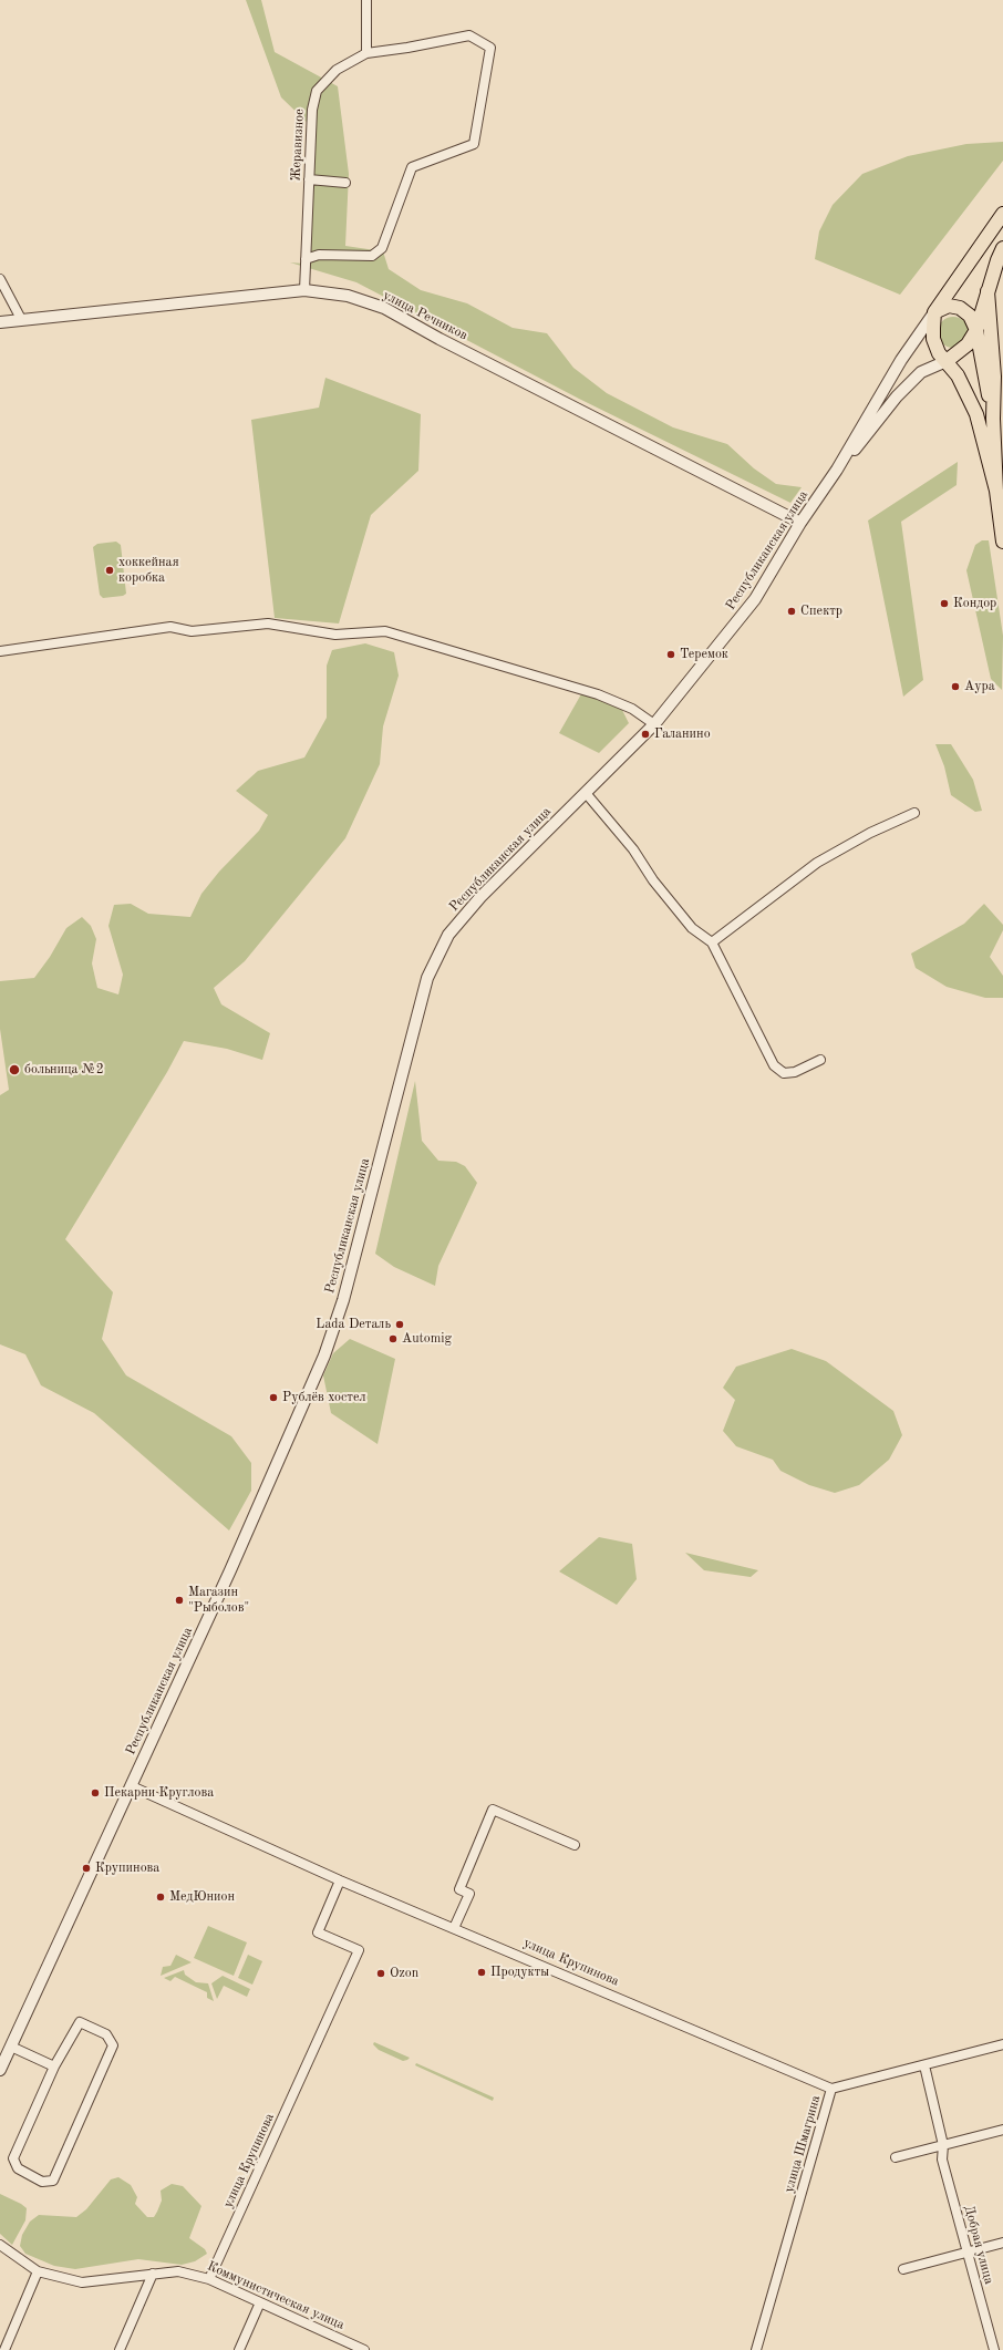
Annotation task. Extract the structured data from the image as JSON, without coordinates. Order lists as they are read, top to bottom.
{
  "streets": {
    "street": [
      "Жеравизное",
      "улица Речников",
      "Республиканская улица",
      "улица Крупинова",
      "улица Шмагрина",
      "Добрая улица",
      "Коммунистическая улица"
    ]
  },
  "crossings": [
    ["Жеравизное", "улица Речников"],
    ["улица Речников", "Республиканская улица"],
    ["Республиканская улица", "улица Крупинова"],
    ["улица Крупинова", "улица Шмагрина"],
    ["улица Крупинова", "Коммунистическая улица"],
    ["улица Шмагрина", "Добрая улица"]
  ],
  "places": [
    "хоккейная коробка",
    "Кондор",
    "Спектр",
    "Теремок",
    "Аура",
    "Галанино",
    "больница №2",
    "Lada Dеталь",
    "Automig",
    "Рублёв хостел",
    "Магазин \"Рыболов\"",
    "Пекарни Круглова",
    "Крупинова",
    "МедЮнион",
    "Продукты",
    "Ozon"
  ]
}
